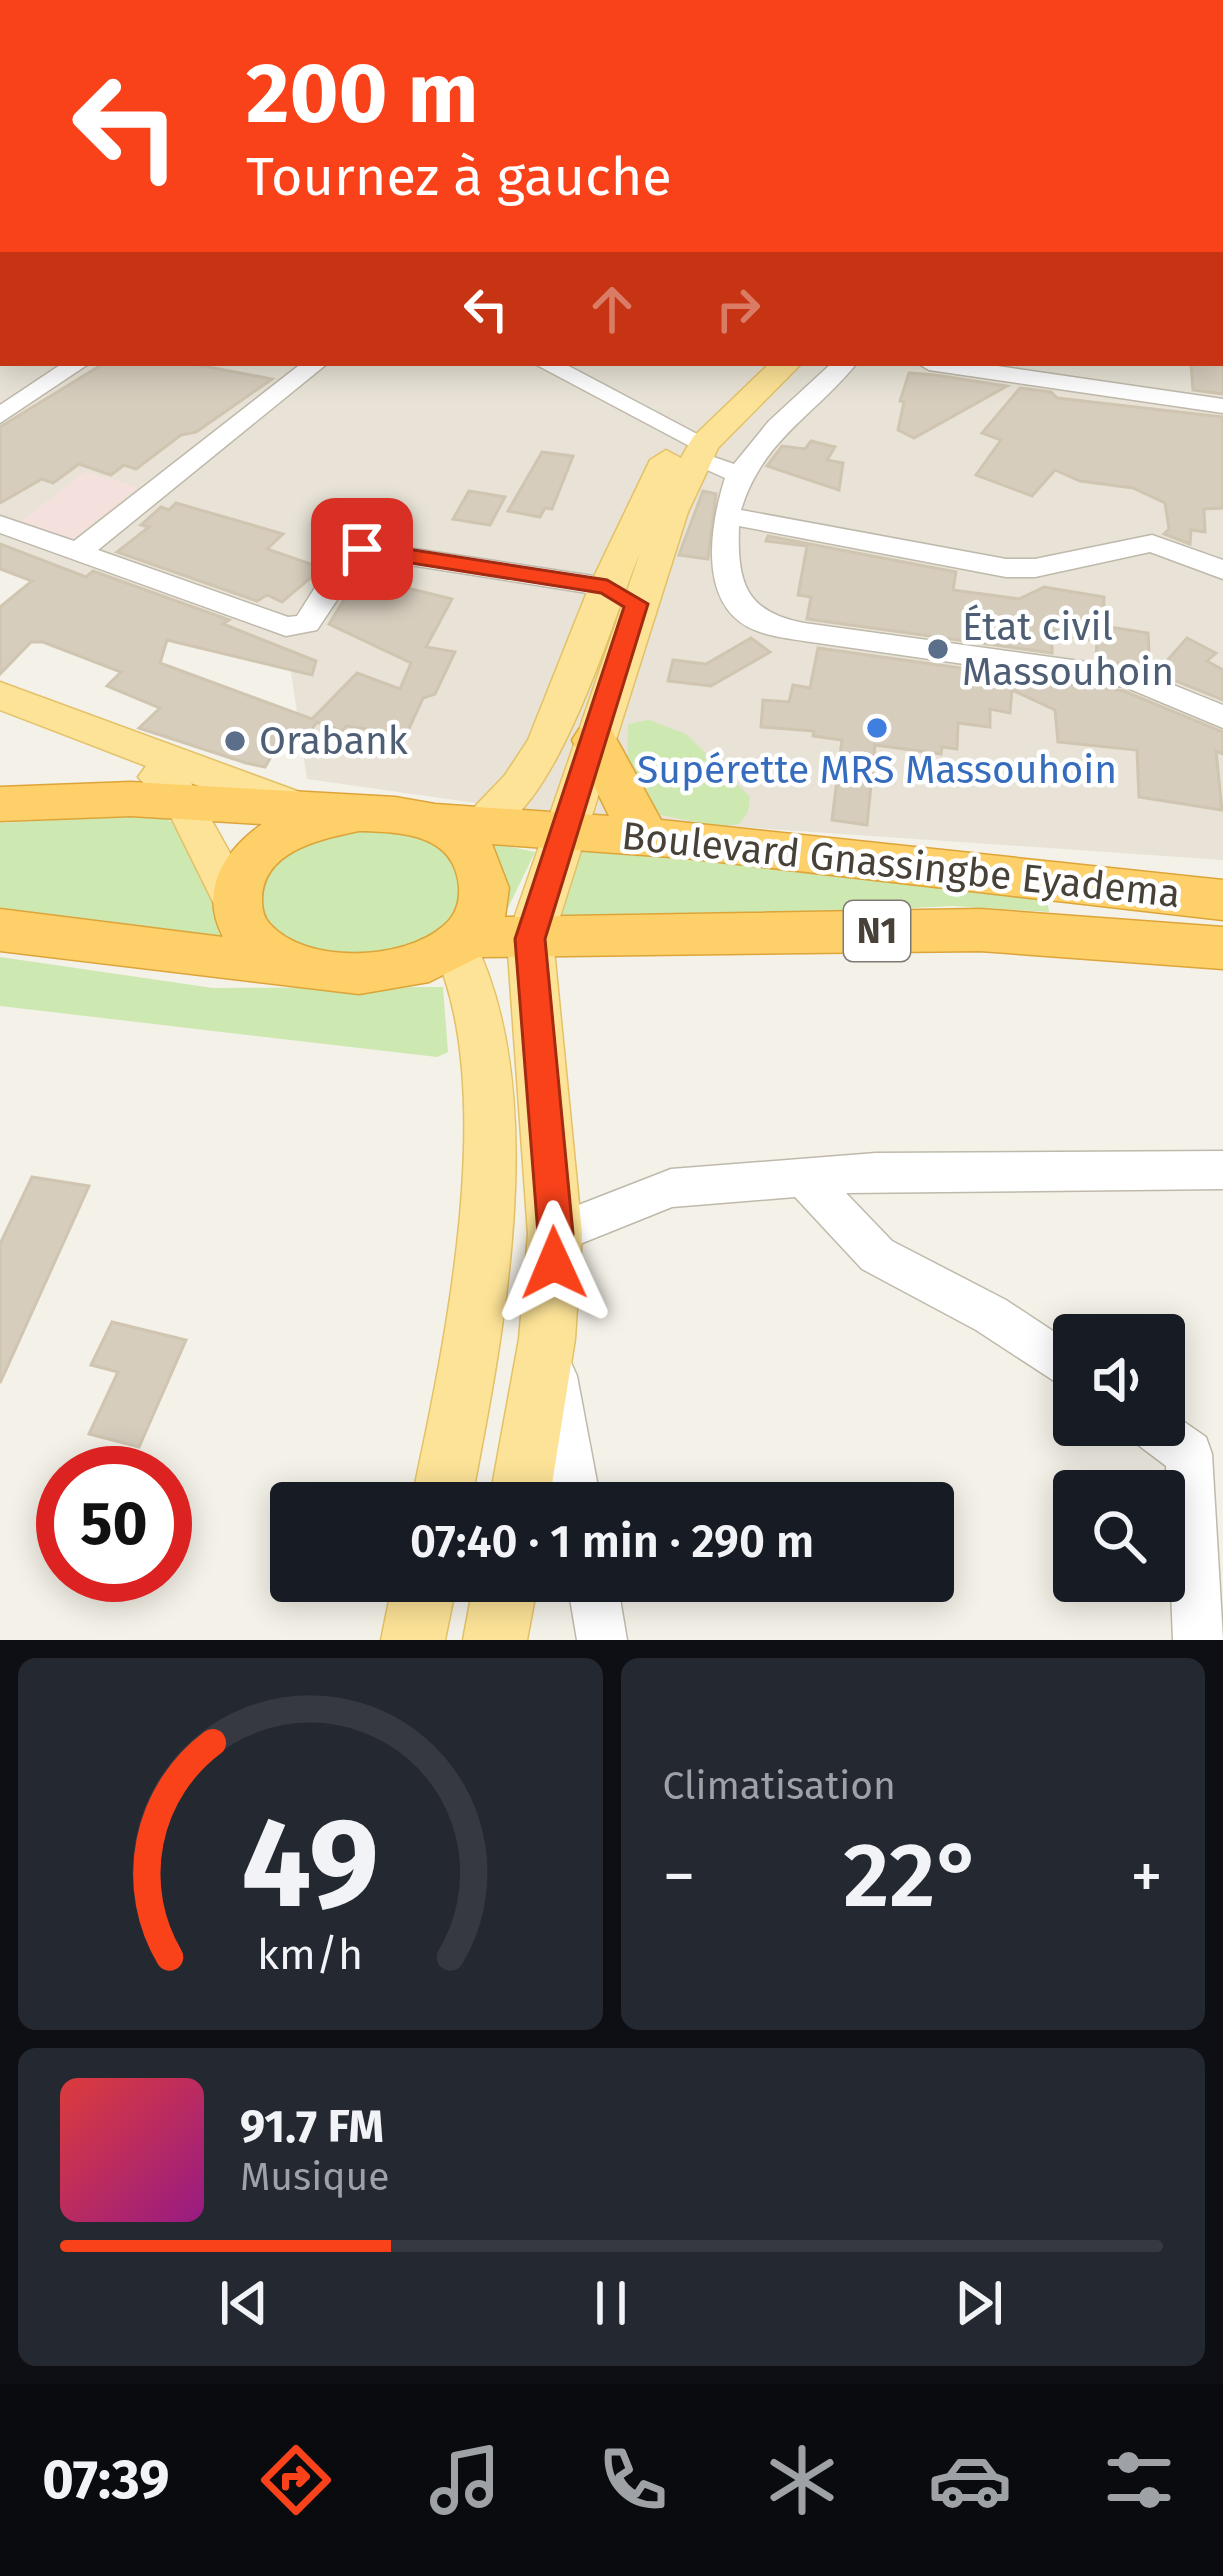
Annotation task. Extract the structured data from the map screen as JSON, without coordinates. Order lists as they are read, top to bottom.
{
  "streets": {
    "highway": ["Boulevard Gnassingbe Eyadema", "N1"]
  },
  "crossings": [
    ["Boulevard Gnassingbe Eyadema", "N1"]
  ],
  "places": ["État civil Massouhoin", "Supérette MRS Massouhoin", "Orabank"],
  "page": {
    "turn": ["200 m", "Tournez à gauche"],
    "limit": "50",
    "trip": "07:40 · 1 min · 290 m",
    "tile": "Climatisation",
    "heat": ["−", "22°", "+"],
    "song": ["91.7 FM", "Musique"],
    "tabs": "07:39",
    "gauge": ["49", "km/h"]
  }
}
